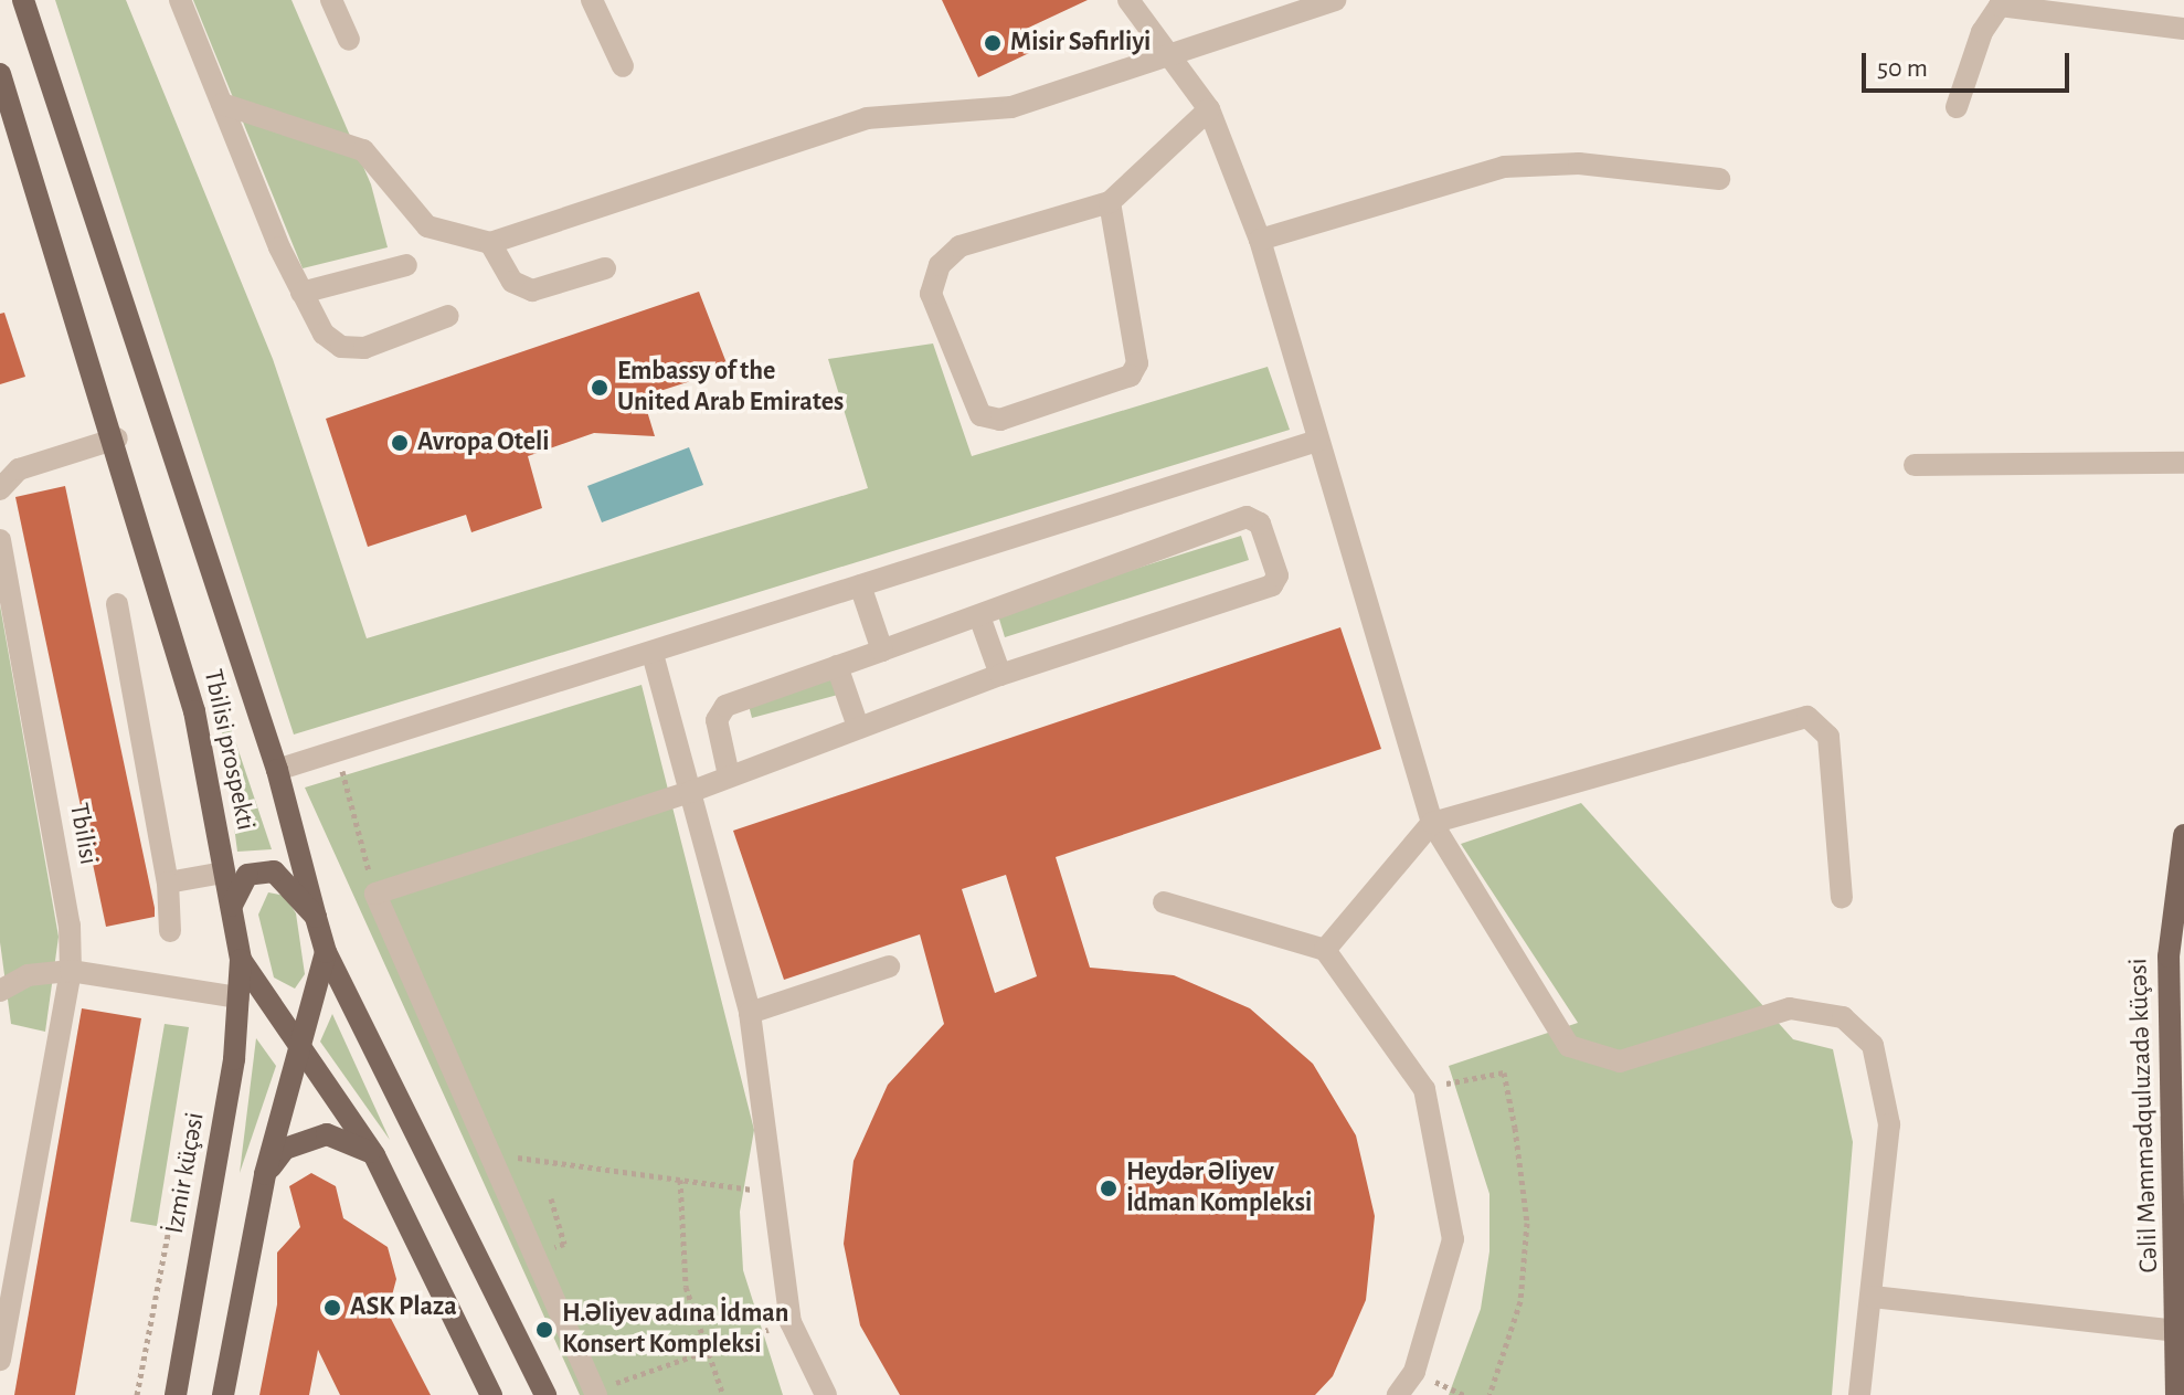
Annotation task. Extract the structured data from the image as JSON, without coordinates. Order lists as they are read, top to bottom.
{
  "streets": {
    "main road": ["Tbilisi prospekti", "Cəlil Məmmədquluzadə küçəsi", "İzmir küçəsi"],
    "street": ["Tbilisi"]
  },
  "crossings": [
    ["Tbilisi prospekti", "İzmir küçəsi"]
  ],
  "places": [
    "Misir Səfirliyi",
    "Embassy of the United Arab Emirates",
    "Avropa Oteli",
    "Heydər Əliyev İdman Kompleksi",
    "ASK Plaza",
    "H.Əliyev adına İdman Konsert Kompleksi"
  ],
  "scale_bar": "50 m"
}
